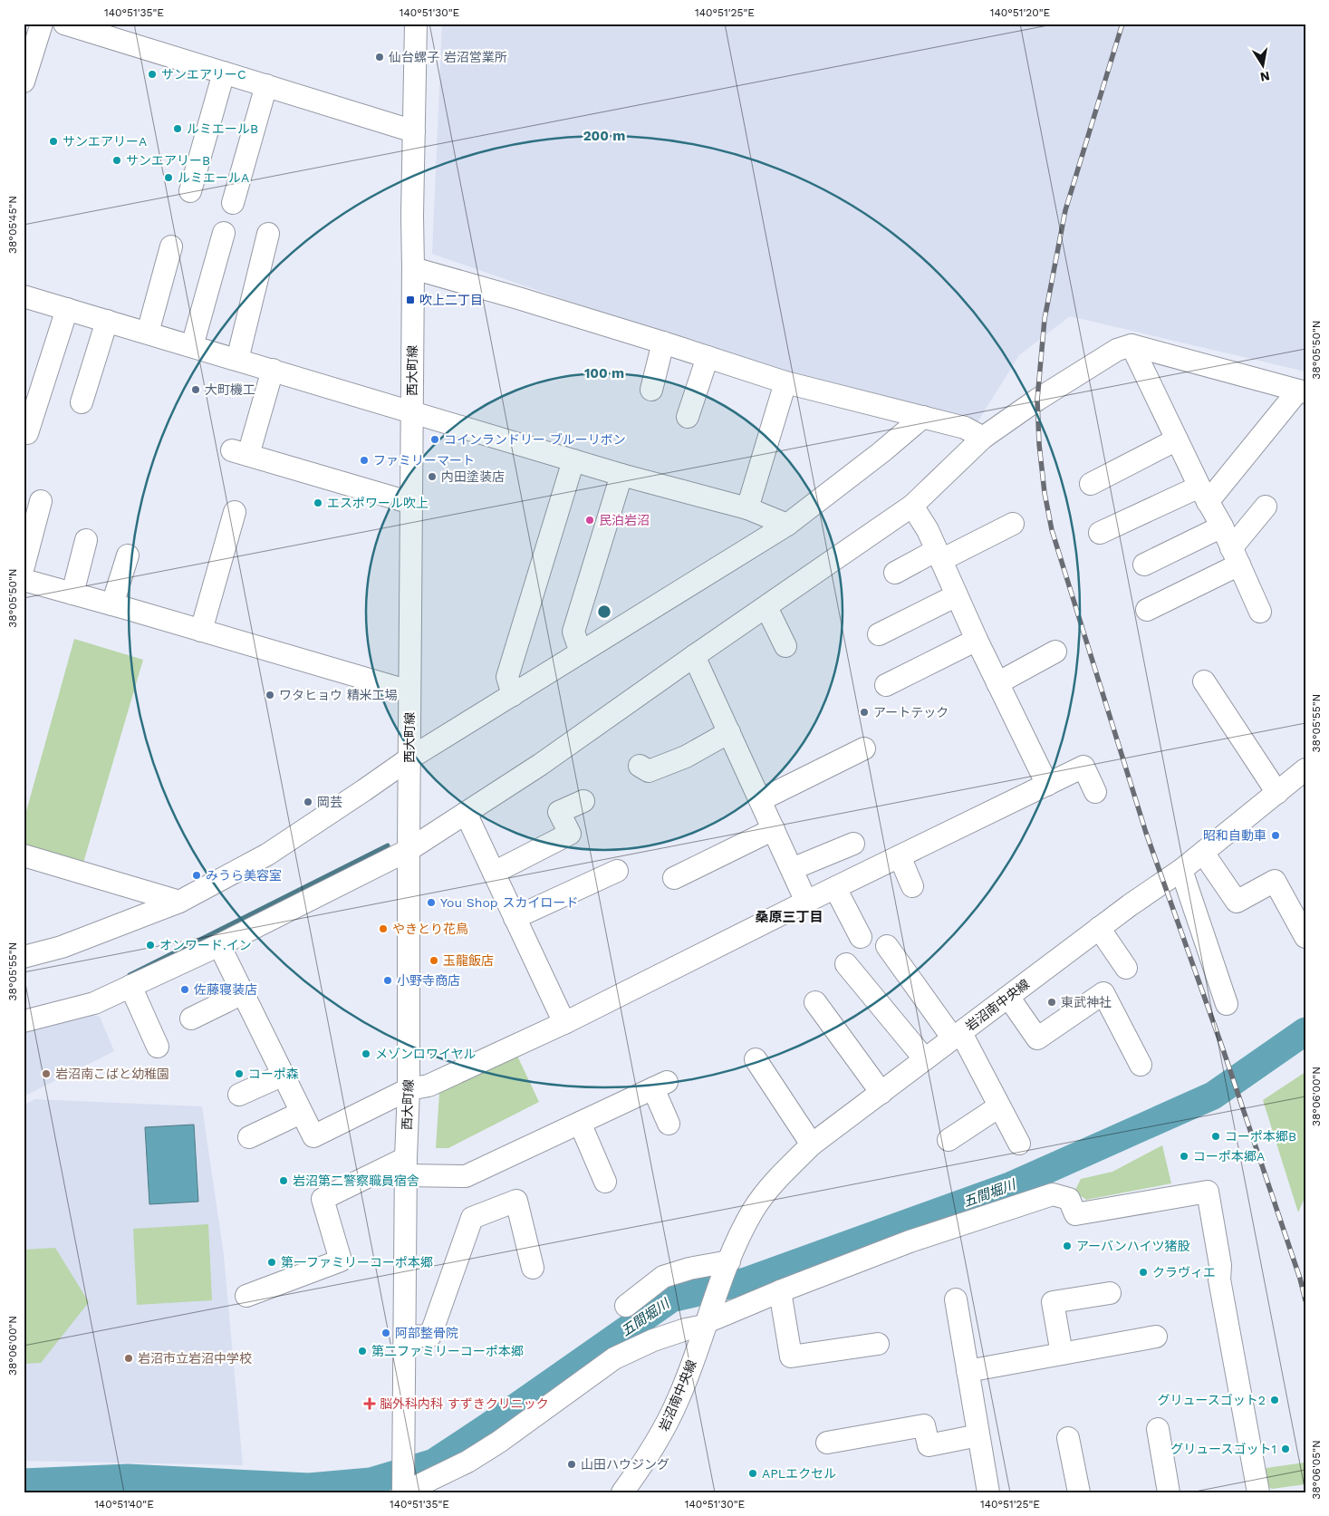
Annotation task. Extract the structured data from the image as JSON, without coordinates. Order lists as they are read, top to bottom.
{
  "streets": {
    "street": ["西大町線", "岩沼南中央線"]
  },
  "districts": ["桑原三丁目"],
  "water": ["五間堀川"],
  "places": {
    "other": [
      "仙台螺子 岩沼営業所",
      "サンエアリーC",
      "ルミエールB",
      "サンエアリーA",
      "サンエアリーB",
      "ルミエールA",
      "大町機工",
      "コインランドリー ブルーリボン",
      "ファミリーマート",
      "内田塗装店",
      "エスポワール吹上",
      "民泊岩沼",
      "ワタヒョウ 精米工場",
      "アートテック",
      "岡芸",
      "昭和自動車",
      "みうら美容室",
      "You Shop スカイロード",
      "やきとり花鳥",
      "オンワード.イン",
      "玉龍飯店",
      "小野寺商店",
      "佐藤寝装店",
      "東武神社",
      "メゾンロワイヤル",
      "岩沼南こばと幼稚園",
      "コーポ森",
      "コーポ本郷B",
      "コーポ本郷A",
      "岩沼第二警察職員宿舎",
      "アーバンハイツ猪股",
      "第一ファミリーコーポ本郷",
      "クラヴィエ",
      "阿部整骨院",
      "第二ファミリーコーポ本郷",
      "岩沼市立岩沼中学校",
      "グリュースゴット2",
      "グリュースゴット1",
      "山田ハウジング",
      "APLエクセル"
    ],
    "transit": ["吹上二丁目"],
    "health": ["脳外科内科 すずきクリニック"]
  },
  "north": "bottom",
  "coordinates": [
    "140°51'35\"E",
    "140°51'30\"E",
    "140°51'25\"E",
    "140°51'20\"E",
    "38°05'45\"N",
    "38°05'50\"N",
    "38°05'55\"N",
    "38°06'00\"N",
    "38°06'05\"N",
    "140°51'40\"E"
  ],
  "rings": ["200 m", "100 m"]
}
